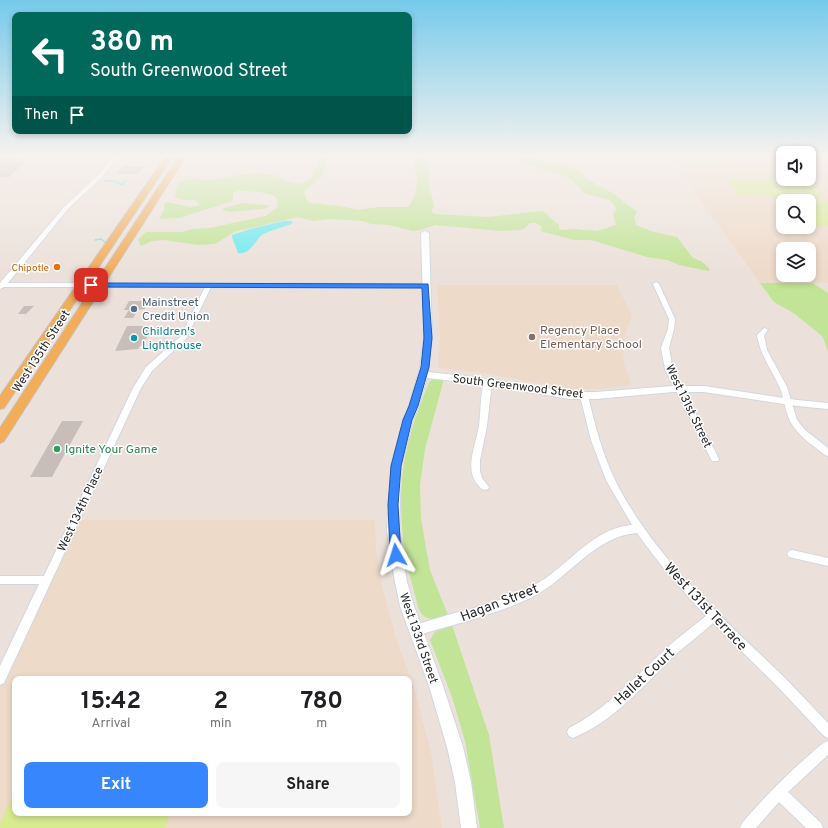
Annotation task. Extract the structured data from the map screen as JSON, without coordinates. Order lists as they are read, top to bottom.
{
  "streets": {
    "main road": ["West 135th Street"],
    "street": [
      "South Greenwood Street",
      "West 131st Street",
      "West 134th Place",
      "Hagan Street",
      "West 131st Terrace",
      "West 133rd Street",
      "Hallet Court"
    ]
  },
  "crossings": [
    ["South Greenwood Street", "West 131st Street"],
    ["South Greenwood Street", "West 131st Terrace"],
    ["South Greenwood Street", "West 133rd Street"],
    ["Hagan Street", "West 131st Terrace"],
    ["Hagan Street", "West 133rd Street"],
    ["West 131st Terrace", "Hallet Court"]
  ],
  "places": [
    "Chipotle",
    "Mainstreet Credit Union",
    "Regency Place Elementary School",
    "Children's Lighthouse",
    "Ignite Your Game"
  ],
  "page": {
    "turn": ["380 m", "South Greenwood Street"],
    "then": "Then",
    "eta": [
      "15:42",
      "Arrival",
      "2",
      "min",
      "780",
      "m"
    ],
    "buttons": ["Exit", "Share"]
  }
}
